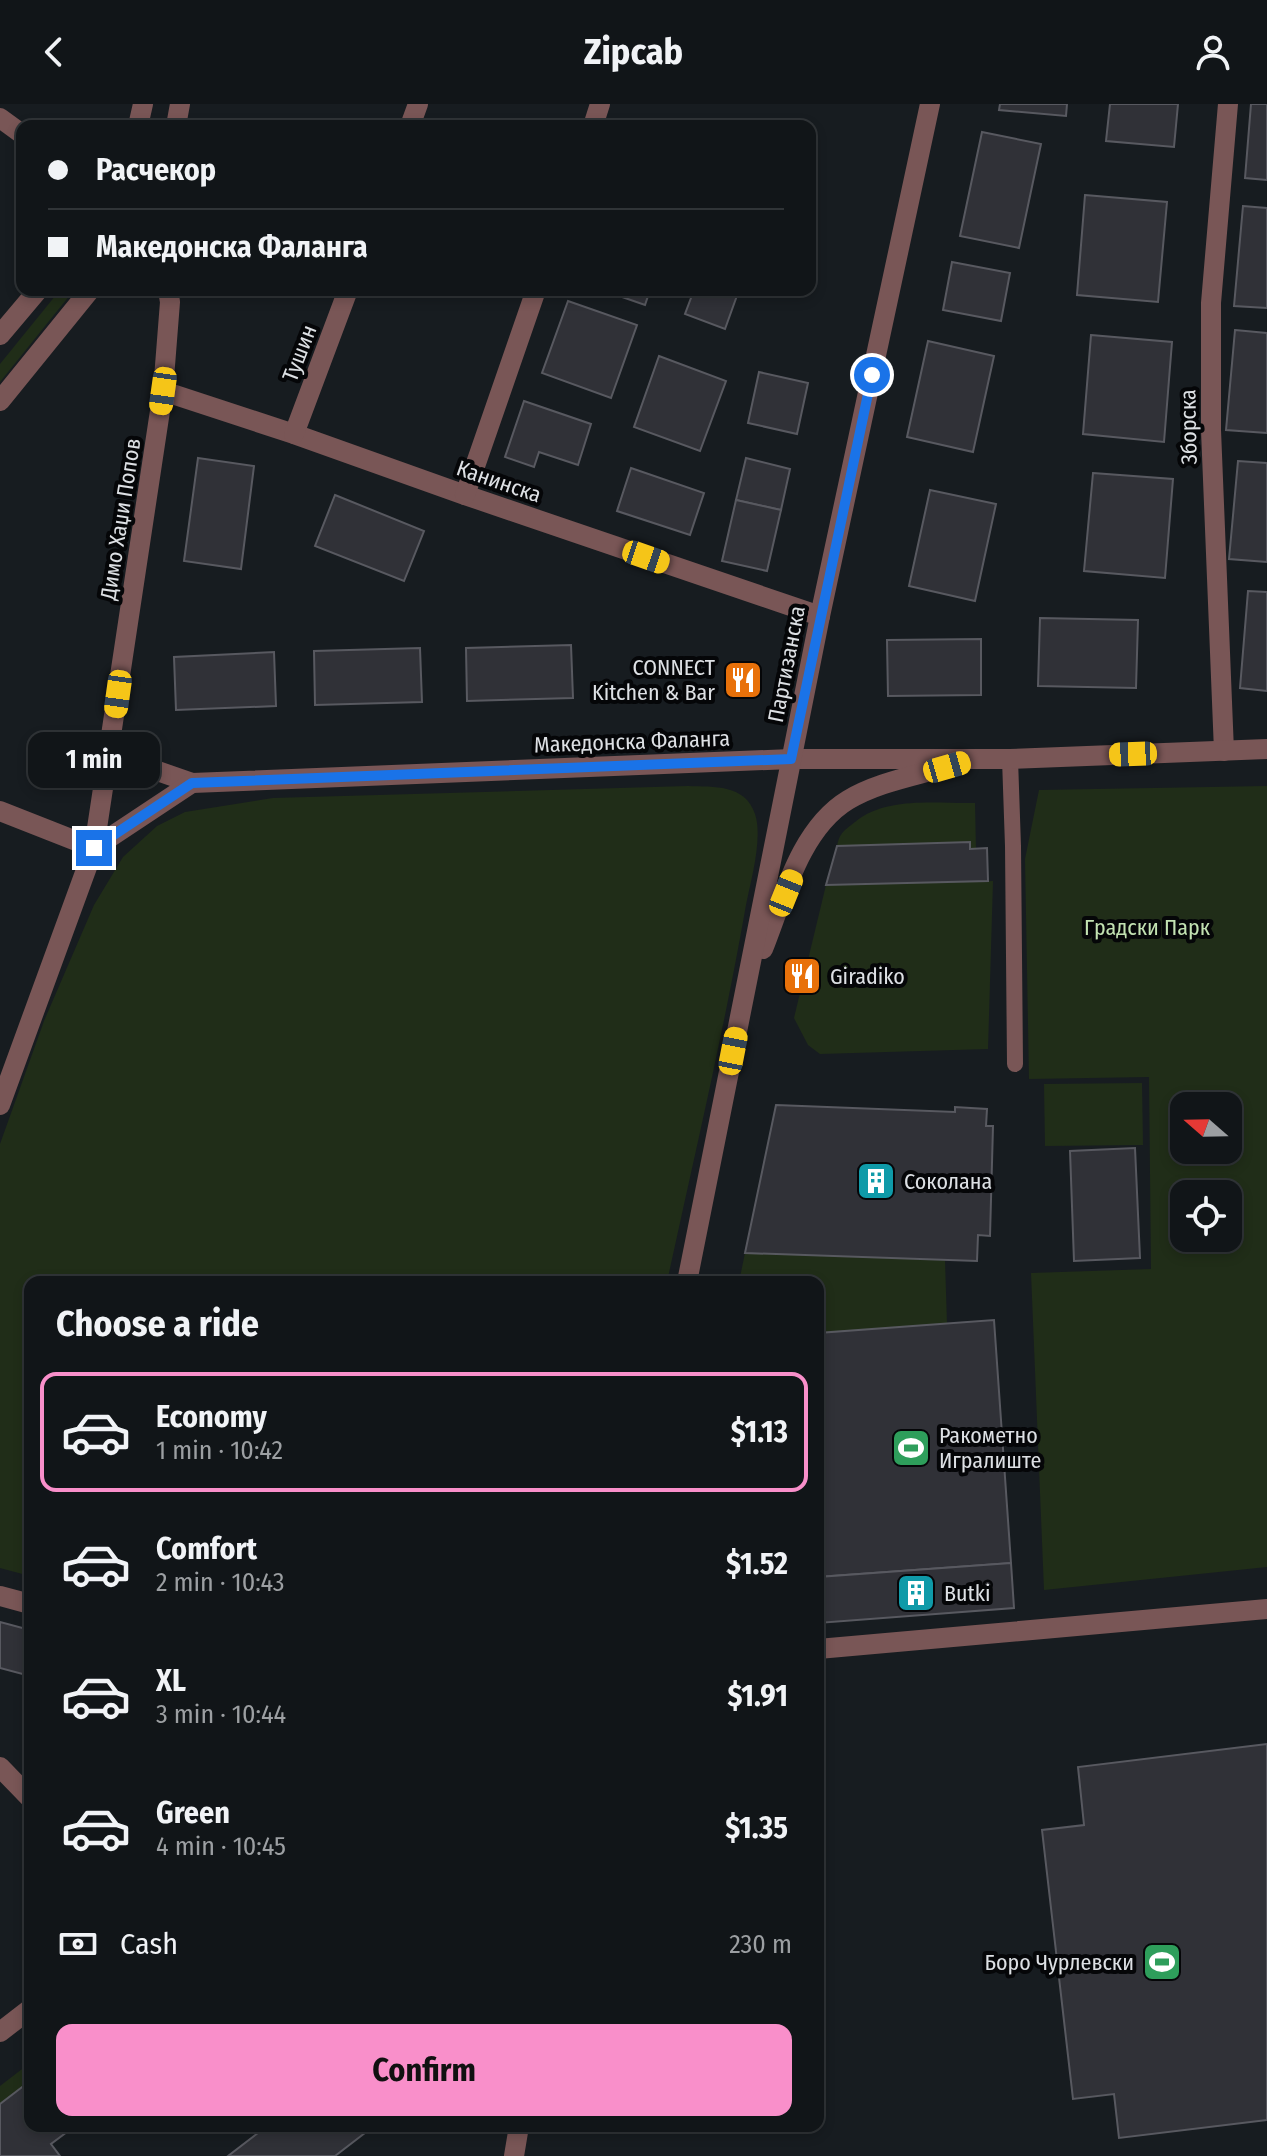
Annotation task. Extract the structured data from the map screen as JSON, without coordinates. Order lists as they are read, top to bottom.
{
  "streets": {
    "street": [
      "Тушин",
      "Зборска",
      "Канинска",
      "Димо Хаџи Попов",
      "Партизанска",
      "Македонска Фаланга"
    ]
  },
  "crossings": [
    ["Тушин", "Канинска"],
    ["Зборска", "Македонска Фаланга"],
    ["Канинска", "Димо Хаџи Попов"],
    ["Канинска", "Партизанска"],
    ["Димо Хаџи Попов", "Македонска Фаланга"],
    ["Партизанска", "Македонска Фаланга"]
  ],
  "parks": ["Градски Парк"],
  "places": {
    "restaurant": ["CONNECT Kitchen & Bar", "Giradiko"],
    "building": ["Соколана", "Butki"],
    "sports": ["Ракометно Игралиште", "Боро Чурлевски"]
  },
  "north": "left",
  "page": {
    "header": "Zipcab",
    "banner": ["Расчекор", "Македонска Фаланга"],
    "bubble": "1 min",
    "heading": "Choose a ride",
    "list": [
      {
        "name": "Economy",
        "note": "1 min · 10:42",
        "value": "$1.13"
      },
      {
        "name": "Comfort",
        "note": "2 min · 10:43",
        "value": "$1.52"
      },
      {
        "name": "XL",
        "note": "3 min · 10:44",
        "value": "$1.91"
      },
      {
        "name": "Green",
        "note": "4 min · 10:45",
        "value": "$1.35"
      }
    ],
    "pay": ["Cash", "230 m"],
    "buttons": "Confirm"
  }
}
